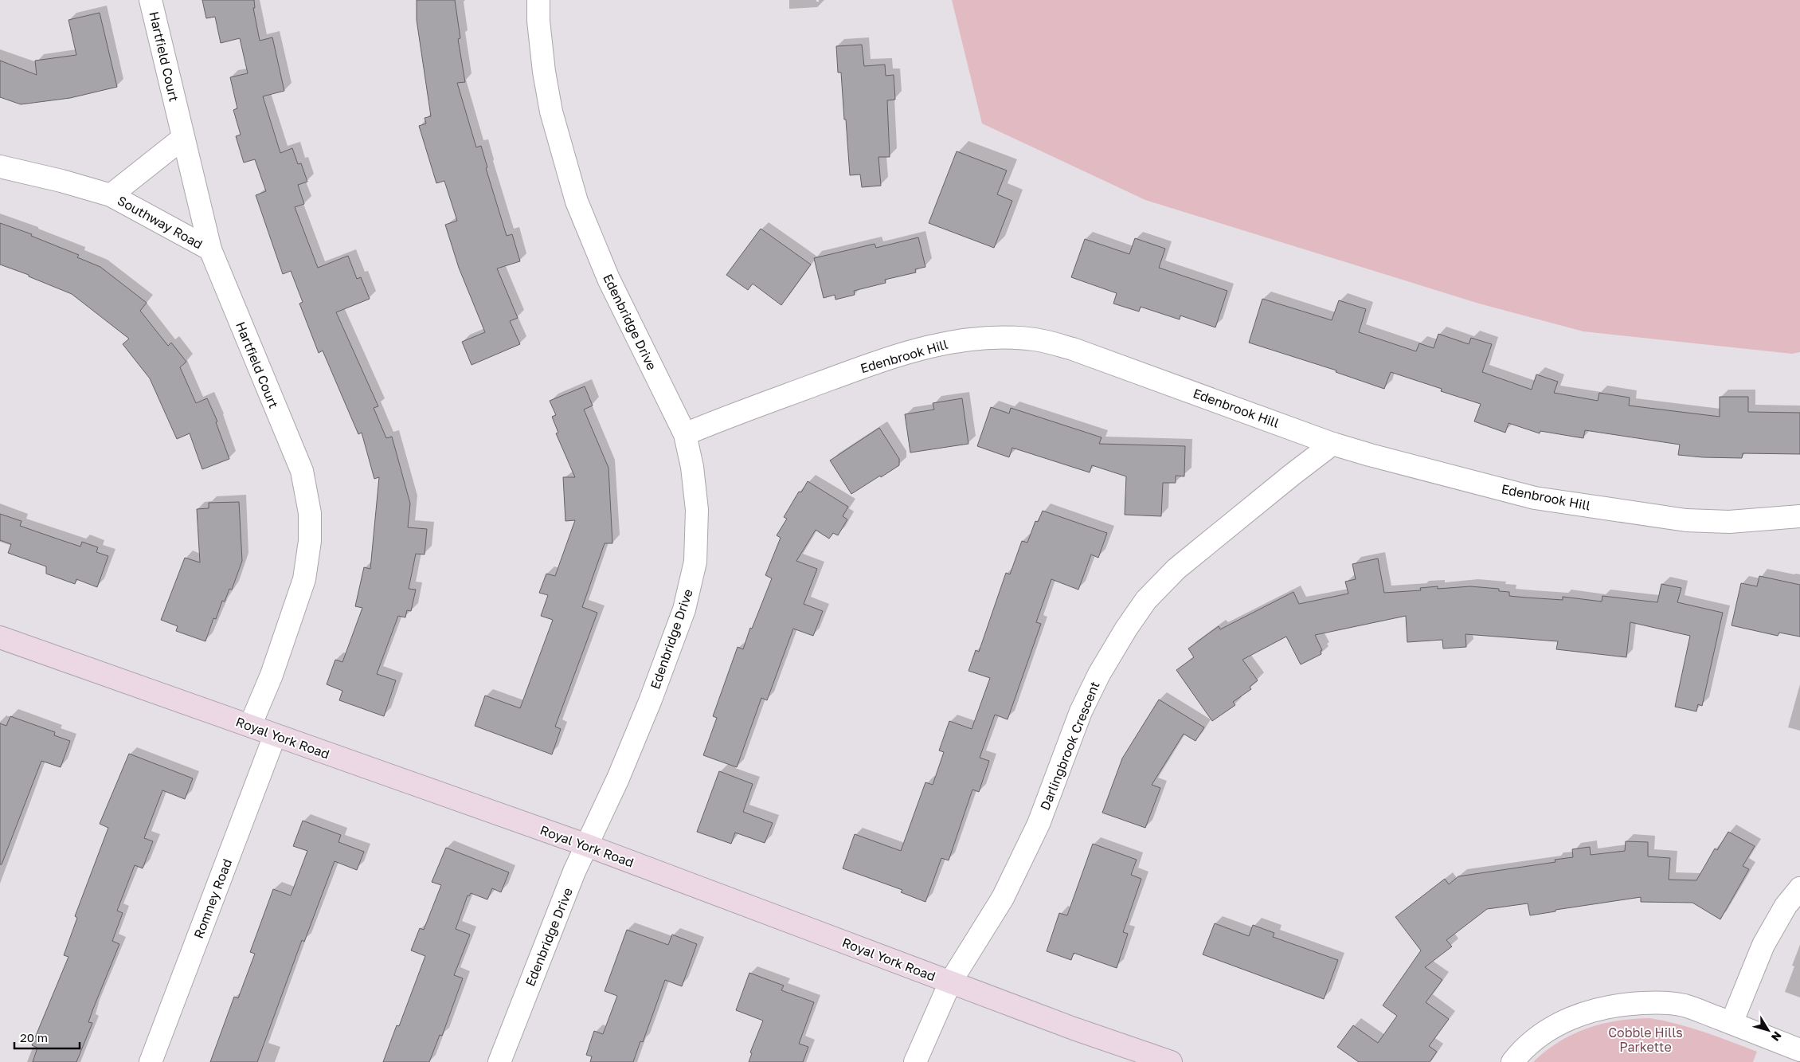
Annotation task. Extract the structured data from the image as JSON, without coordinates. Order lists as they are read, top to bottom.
{
  "streets": {
    "main road": ["Royal York Road"],
    "street": [
      "Hartfield Court",
      "Southway Road",
      "Edenbridge Drive",
      "Edenbrook Hill",
      "Darlingbrook Crescent",
      "Romney Road"
    ]
  },
  "crossings": [
    ["Hartfield Court", "Southway Road"],
    ["Hartfield Court", "Royal York Road"],
    ["Edenbridge Drive", "Edenbrook Hill"],
    ["Edenbridge Drive", "Royal York Road"],
    ["Edenbrook Hill", "Darlingbrook Crescent"],
    ["Royal York Road", "Darlingbrook Crescent"],
    ["Royal York Road", "Romney Road"]
  ],
  "parks": ["Cobble Hills Parkette"],
  "scale_bar": "20 m",
  "north": "bottom right"
}
